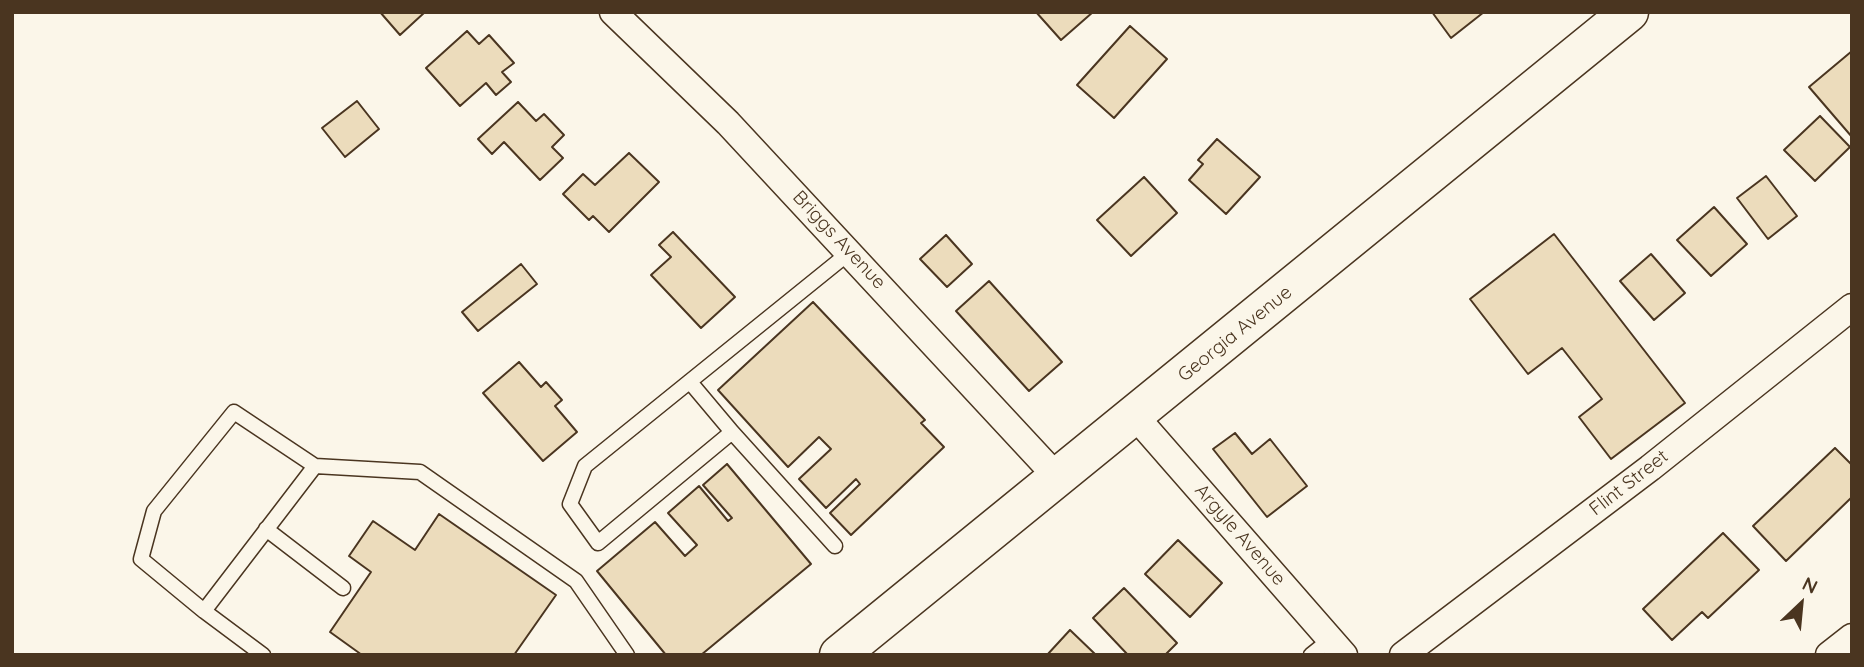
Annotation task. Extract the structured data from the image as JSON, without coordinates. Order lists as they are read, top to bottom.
{
  "streets": {
    "main road": ["Georgia Avenue"],
    "street": ["Briggs Avenue", "Flint Street", "Argyle Avenue"]
  },
  "crossings": [
    ["Briggs Avenue", "Georgia Avenue"],
    ["Georgia Avenue", "Argyle Avenue"]
  ],
  "north": "top right"
}
